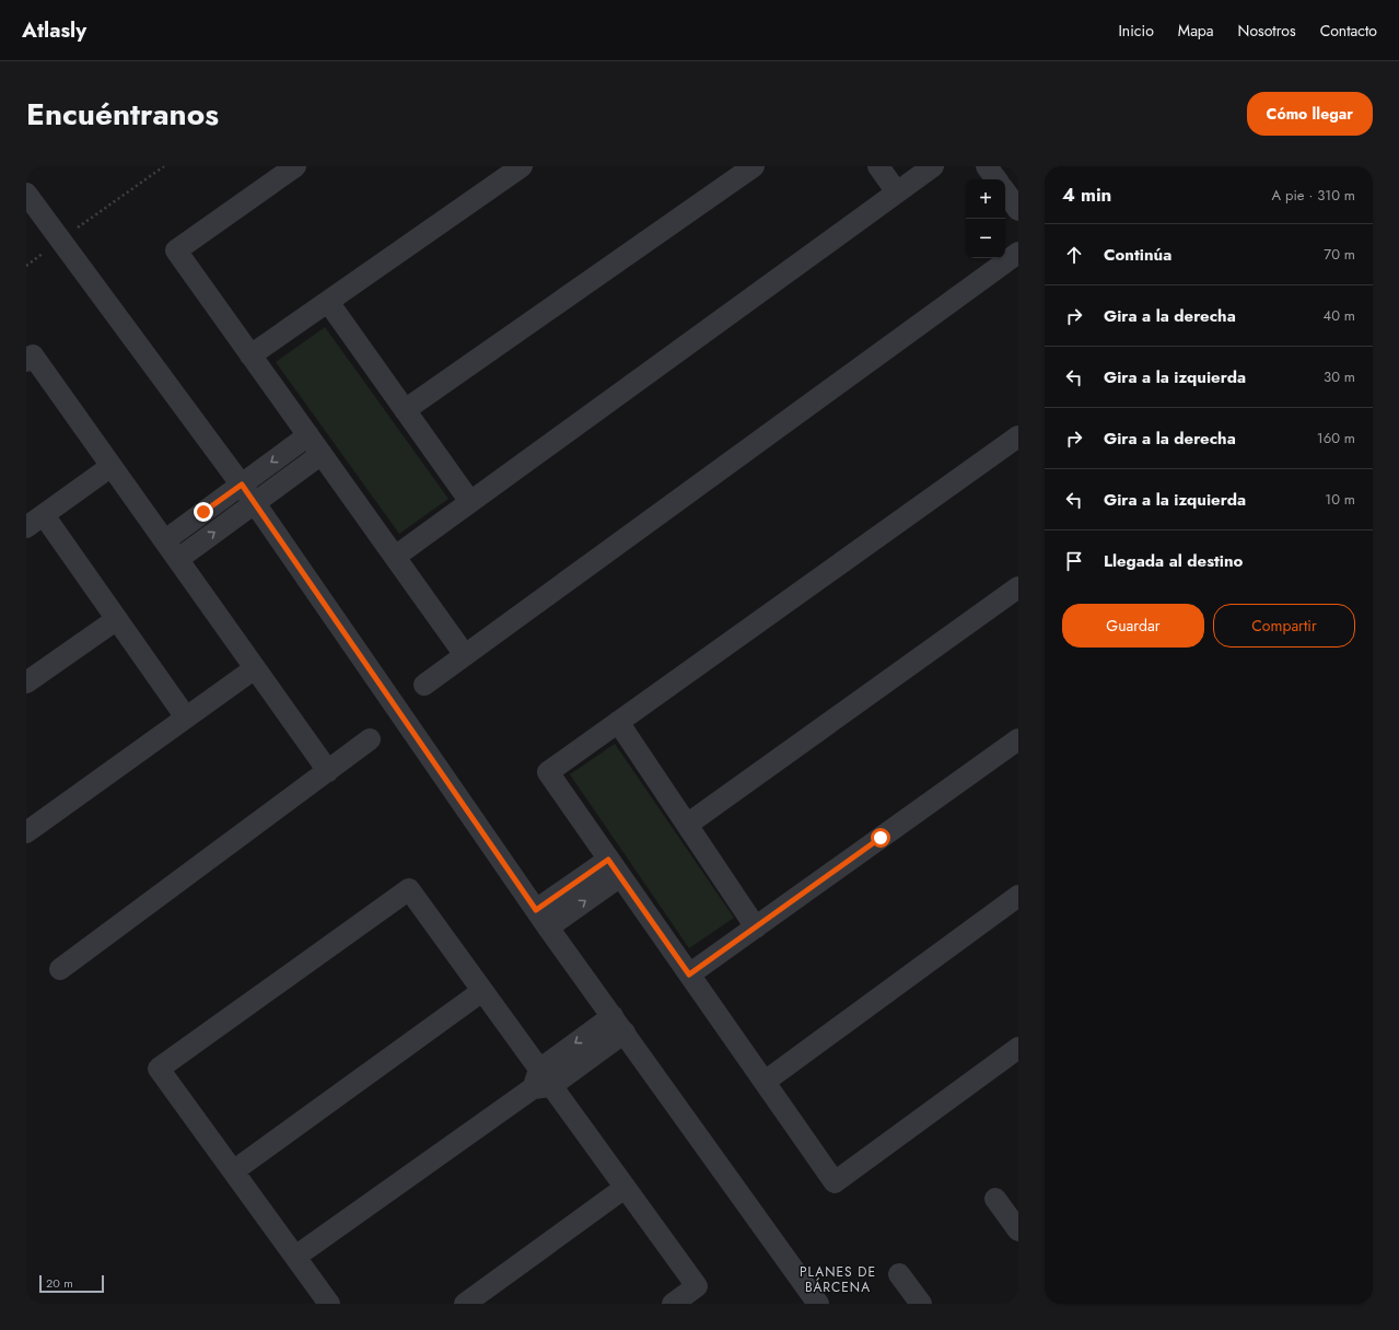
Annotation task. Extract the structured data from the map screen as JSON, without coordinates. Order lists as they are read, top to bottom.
{
  "districts": ["PLANES DE BÁRCENA"],
  "scale_bar": "20 m",
  "page": {
    "header": "Atlasly",
    "nav": [
      "Inicio",
      "Mapa",
      "Nosotros",
      "Contacto"
    ],
    "title": "Encuéntranos",
    "buttons": [
      "Cómo llegar",
      ["Guardar", "Compartir"]
    ],
    "heading": ["4 min", "A pie · 310 m"],
    "map_buttons": ["+", "−"],
    "list": [
      ["Continúa", "70 m"],
      ["Gira a la derecha", "40 m"],
      ["Gira a la izquierda", "30 m"],
      ["Gira a la derecha", "160 m"],
      ["Gira a la izquierda", "10 m"],
      "Llegada al destino"
    ],
    "scale": "20 m"
  }
}
